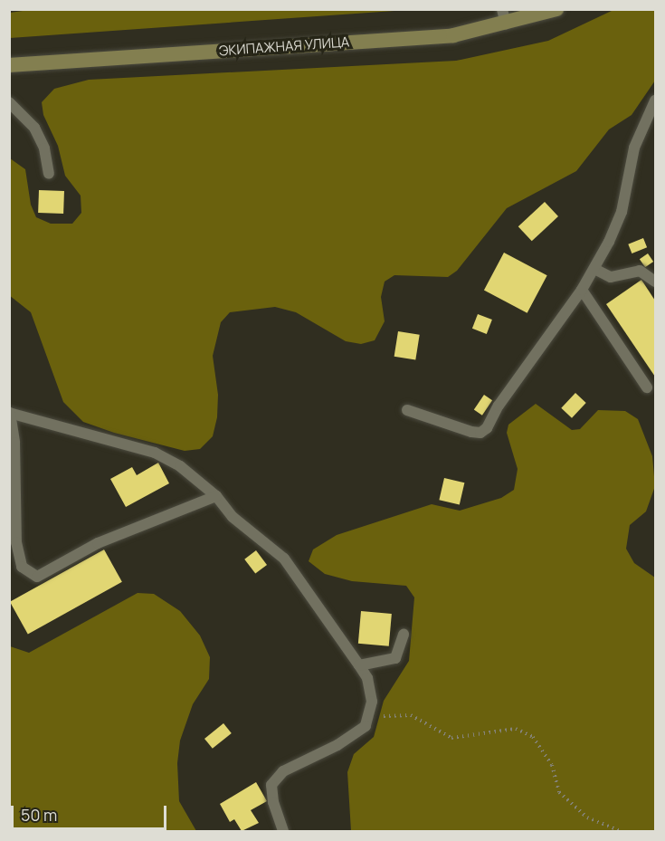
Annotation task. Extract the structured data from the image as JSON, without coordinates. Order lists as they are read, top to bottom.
{
  "streets": {
    "main road": ["ЭКИПАЖНАЯ УЛИЦА"]
  },
  "scale_bar": "50 m"
}
